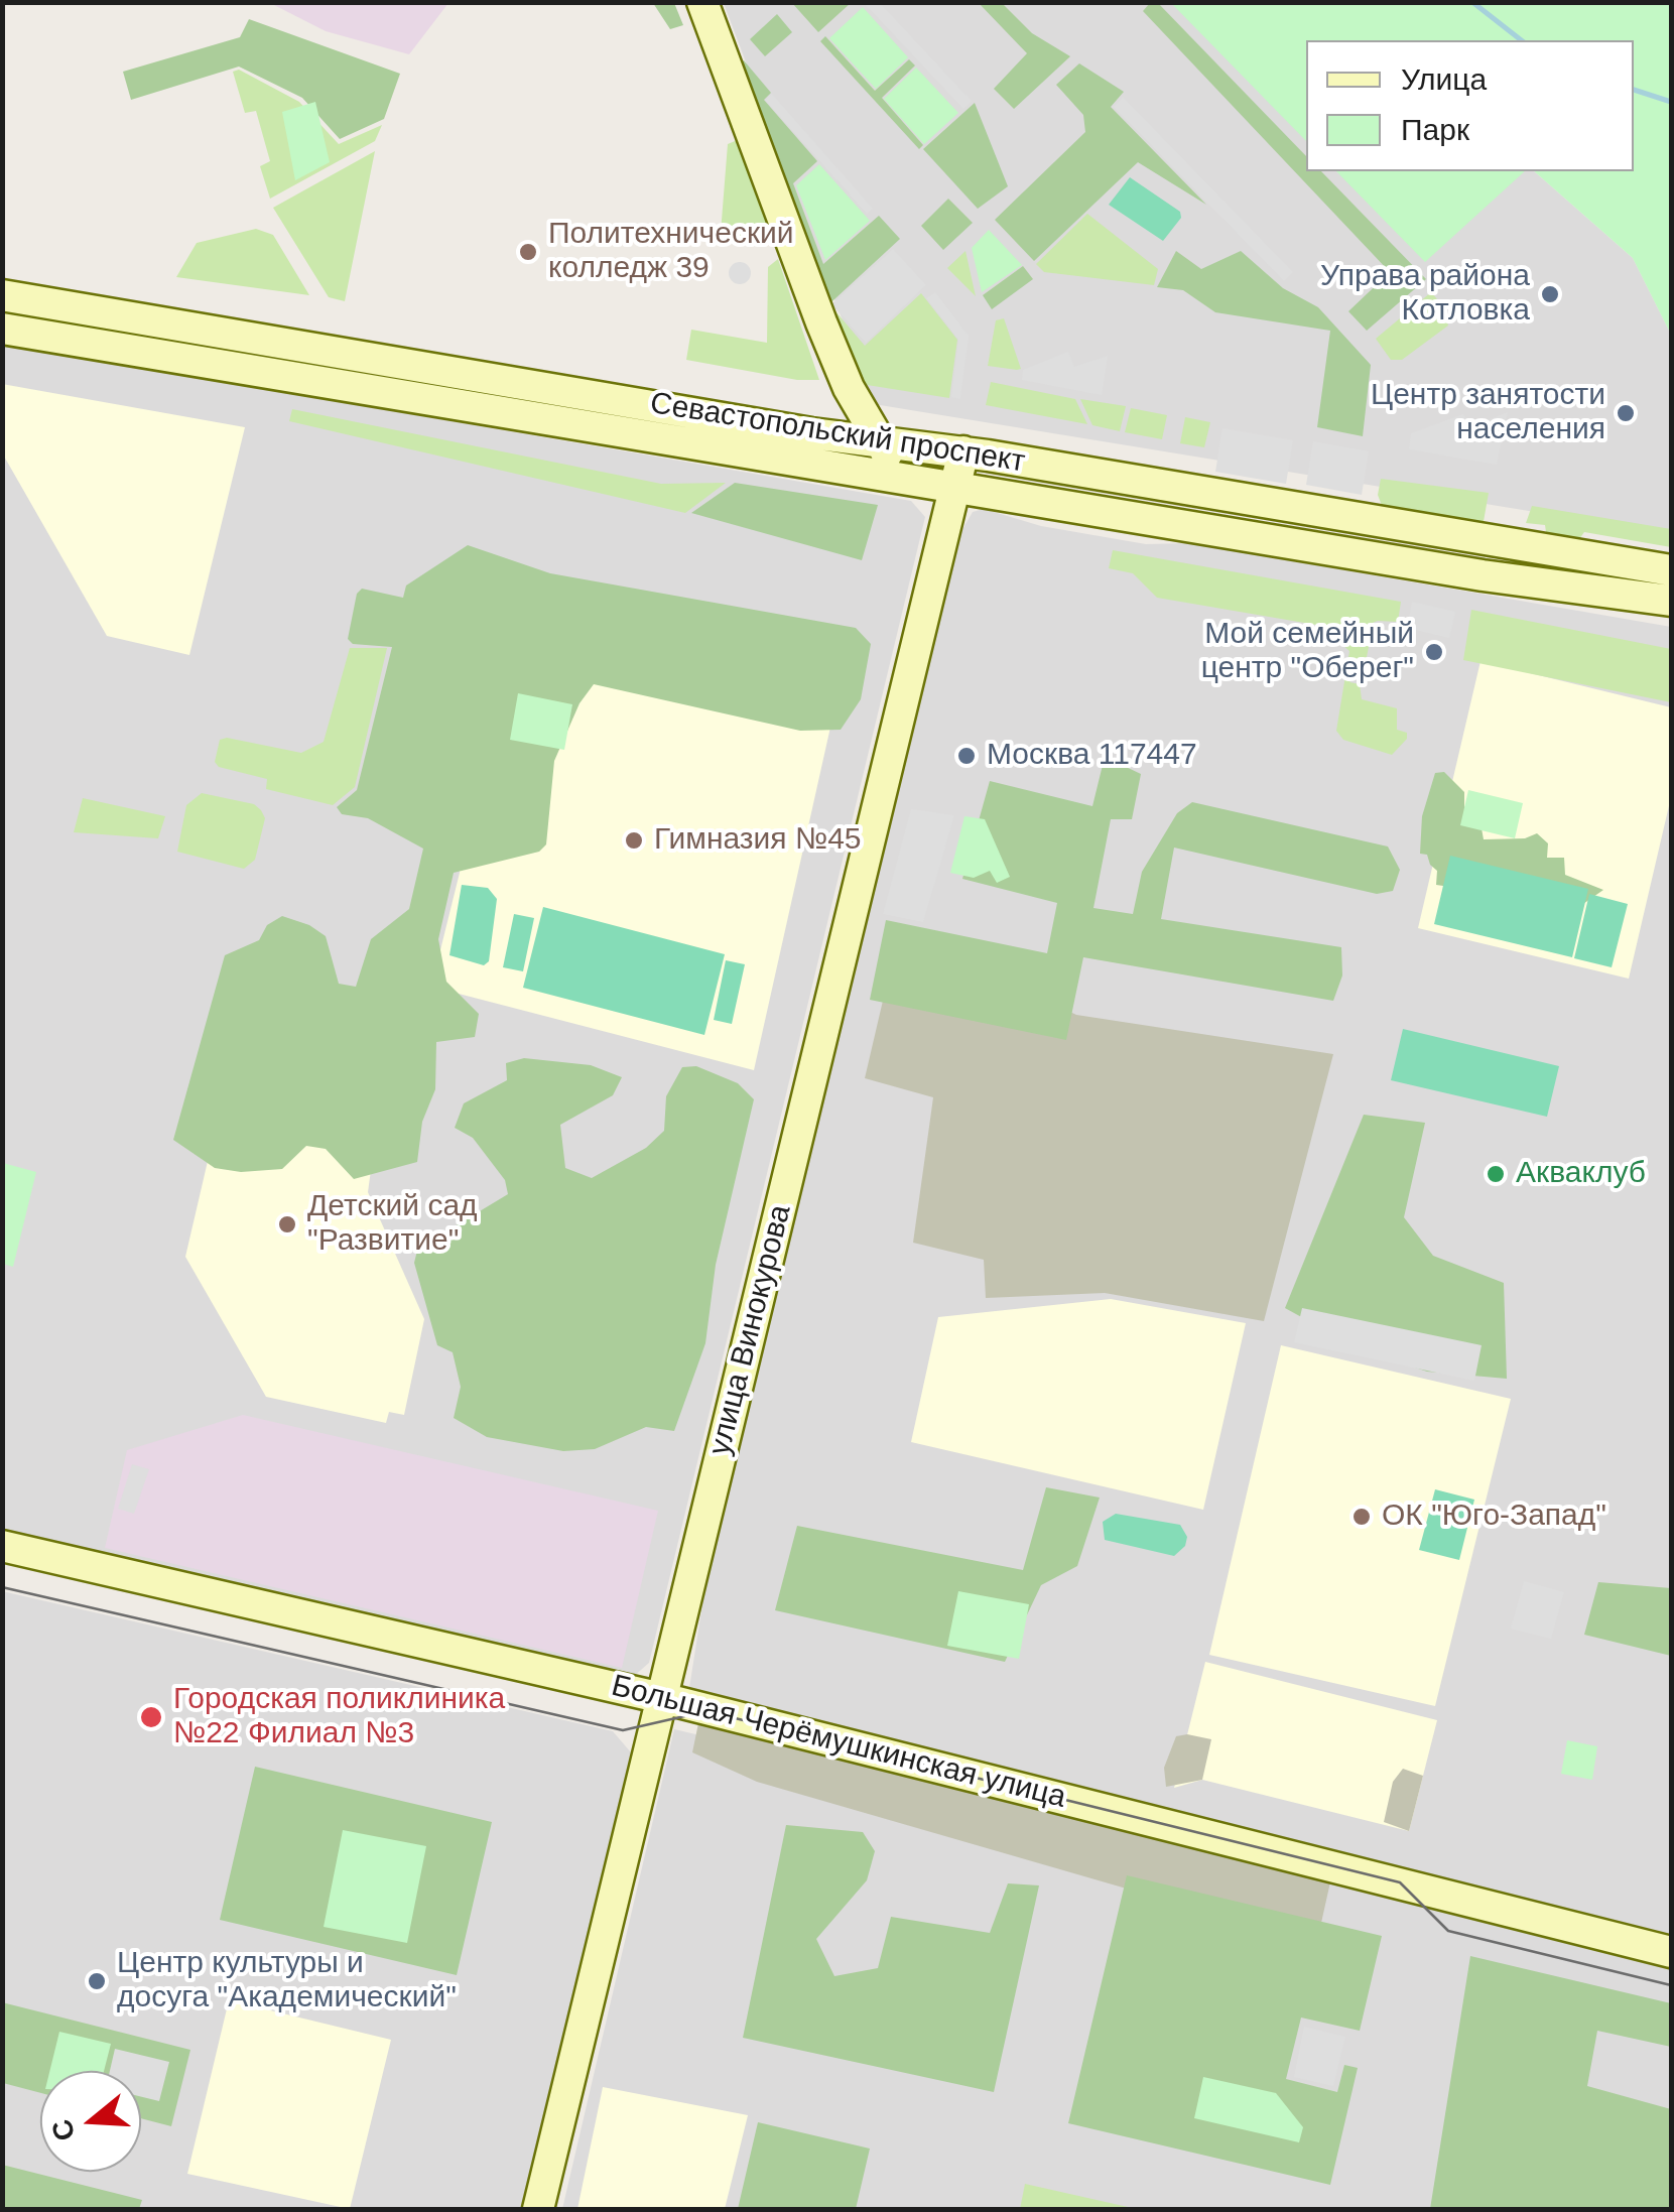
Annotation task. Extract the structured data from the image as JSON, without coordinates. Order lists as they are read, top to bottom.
{
  "streets": {
    "main road": ["Севастопольский проспект", "улица Винокурова", "Большая Черёмушкинская улица"]
  },
  "crossings": [
    ["Севастопольский проспект", "улица Винокурова"],
    ["улица Винокурова", "Большая Черёмушкинская улица"]
  ],
  "places": [
    "Политехнический колледж 39",
    "Управа района Котловка",
    "Центр занятости населения",
    "Мой семейный центр \"Оберег\"",
    "Москва 117447",
    "Гимназия №45",
    "Акваклуб",
    "Детский сад \"Развитие\"",
    "ОК \"Юго-Запад\"",
    "Городская поликлиника №22 Филиал №3",
    "Центр культуры и досуга \"Академический\""
  ],
  "legend": ["Улица", "Парк"],
  "north": "left"
}
